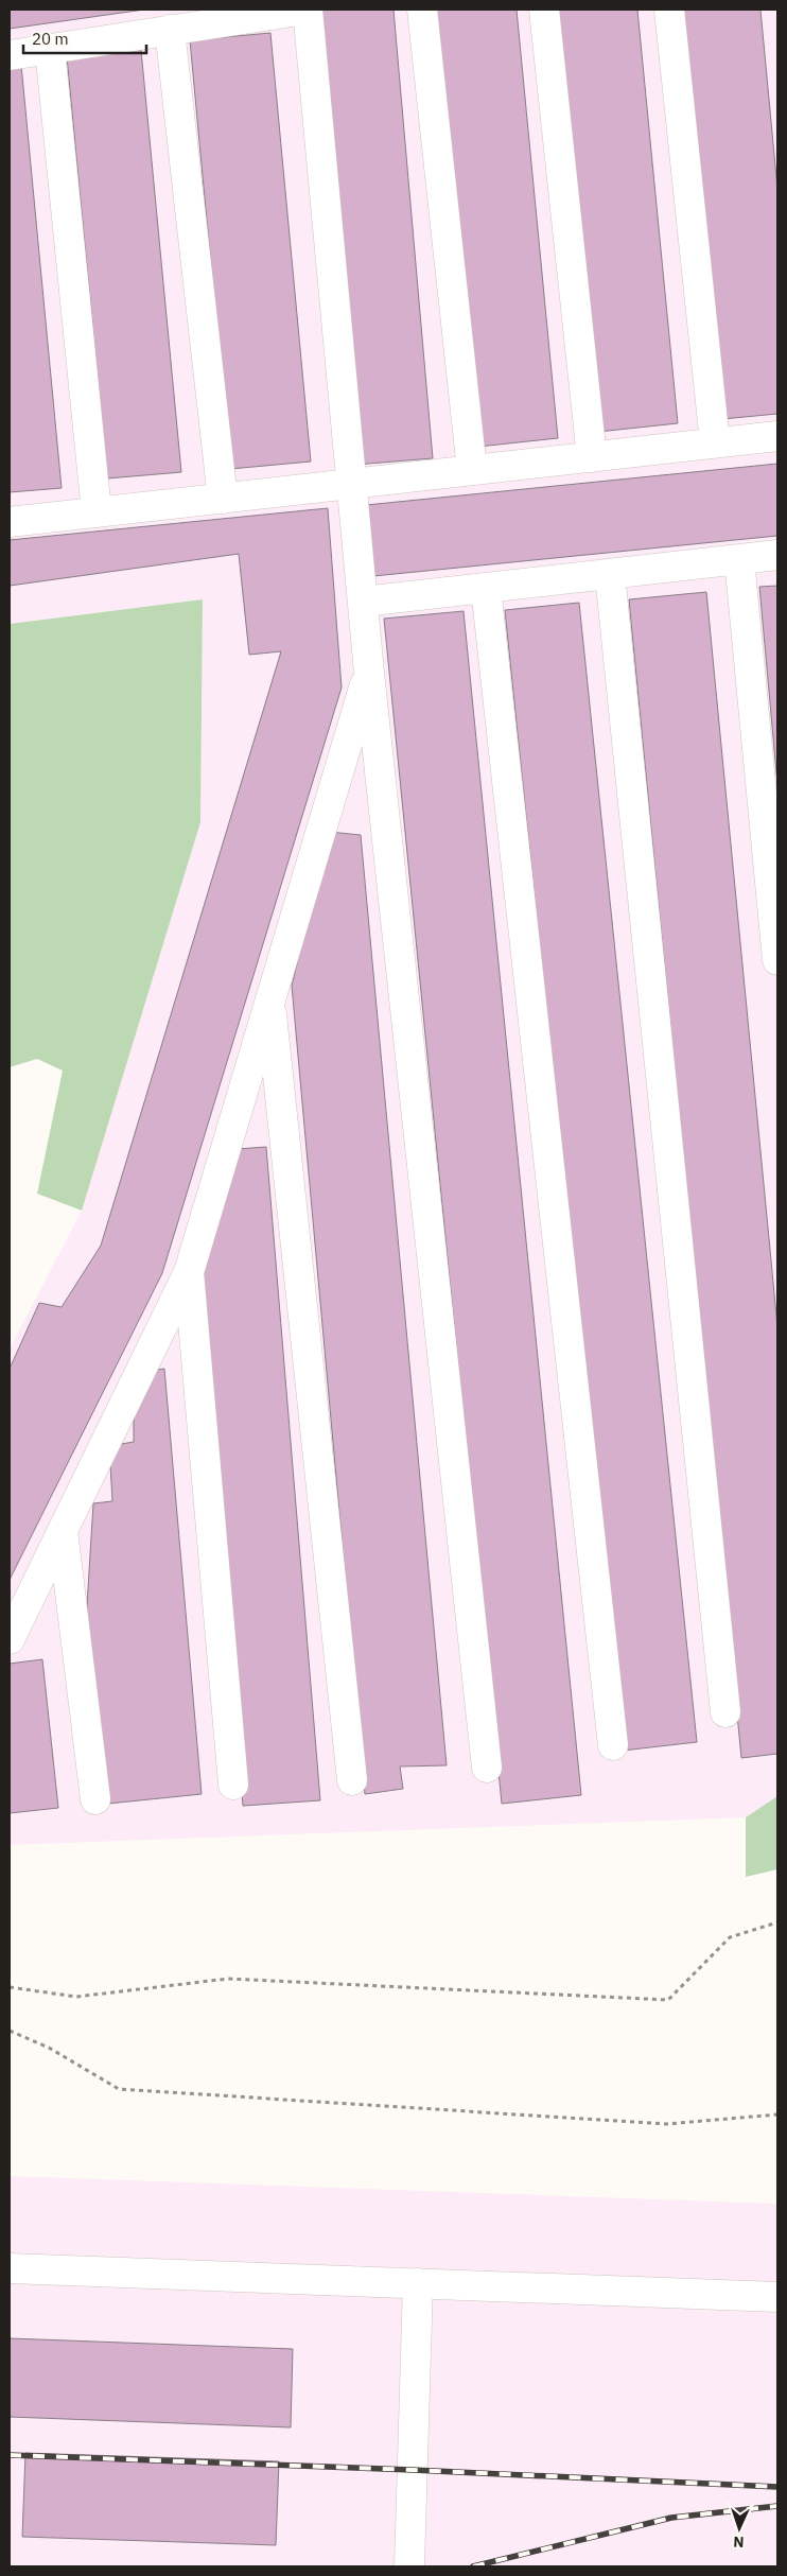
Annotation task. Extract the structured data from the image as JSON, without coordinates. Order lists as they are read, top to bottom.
{
  "scale_bar": "20 m",
  "north": "bottom"
}
